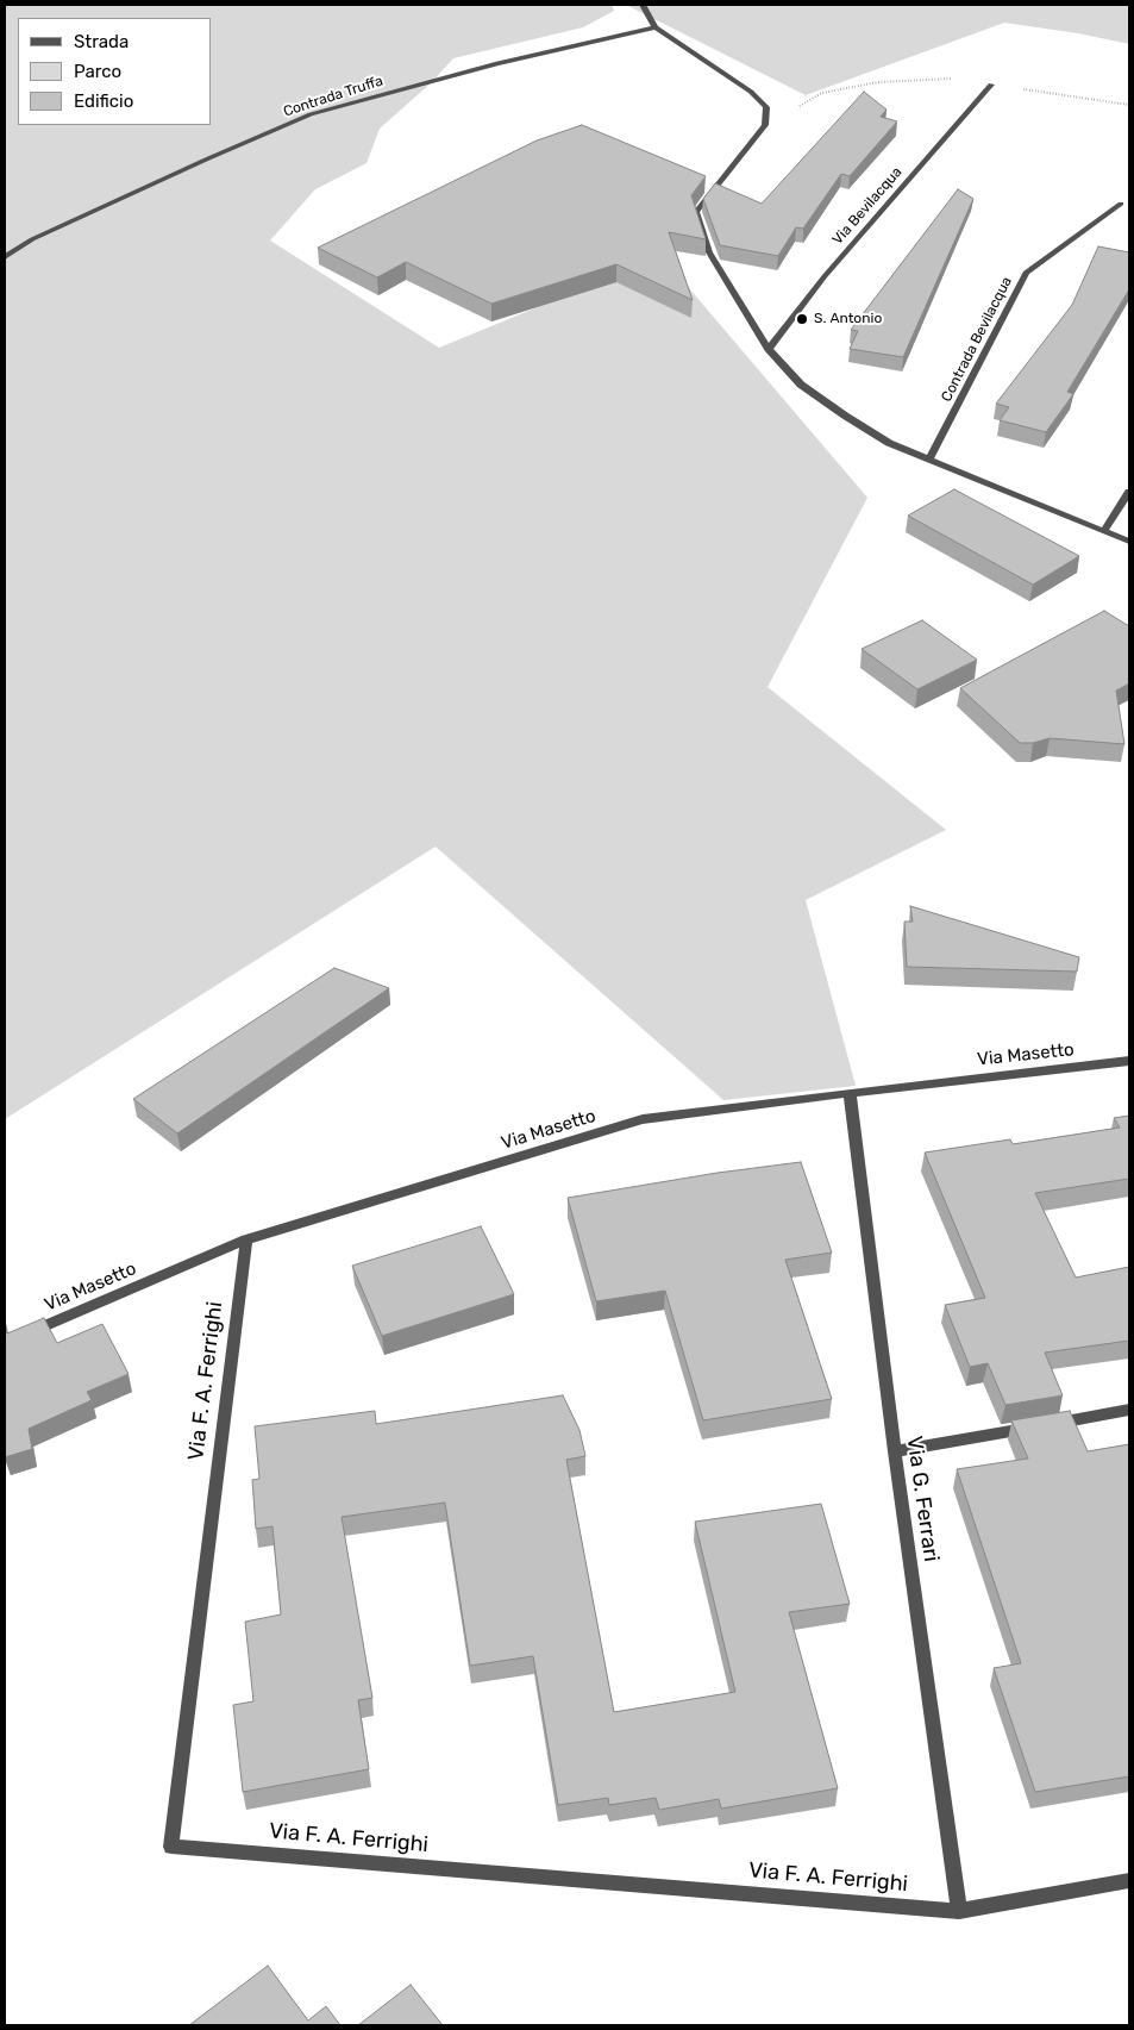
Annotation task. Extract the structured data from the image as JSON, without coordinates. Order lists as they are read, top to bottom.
{
  "streets": {
    "street": [
      "Contrada Truffa",
      "Via Bevilacqua",
      "Contrada Bevilacqua",
      "Via Masetto",
      "Via F. A. Ferrighi",
      "Via G. Ferrari"
    ]
  },
  "crossings": [
    ["Via Masetto", "Via F. A. Ferrighi"],
    ["Via Masetto", "Via G. Ferrari"],
    ["Via F. A. Ferrighi", "Via G. Ferrari"]
  ],
  "places": ["S. Antonio"],
  "legend": ["Strada", "Parco", "Edificio"]
}
